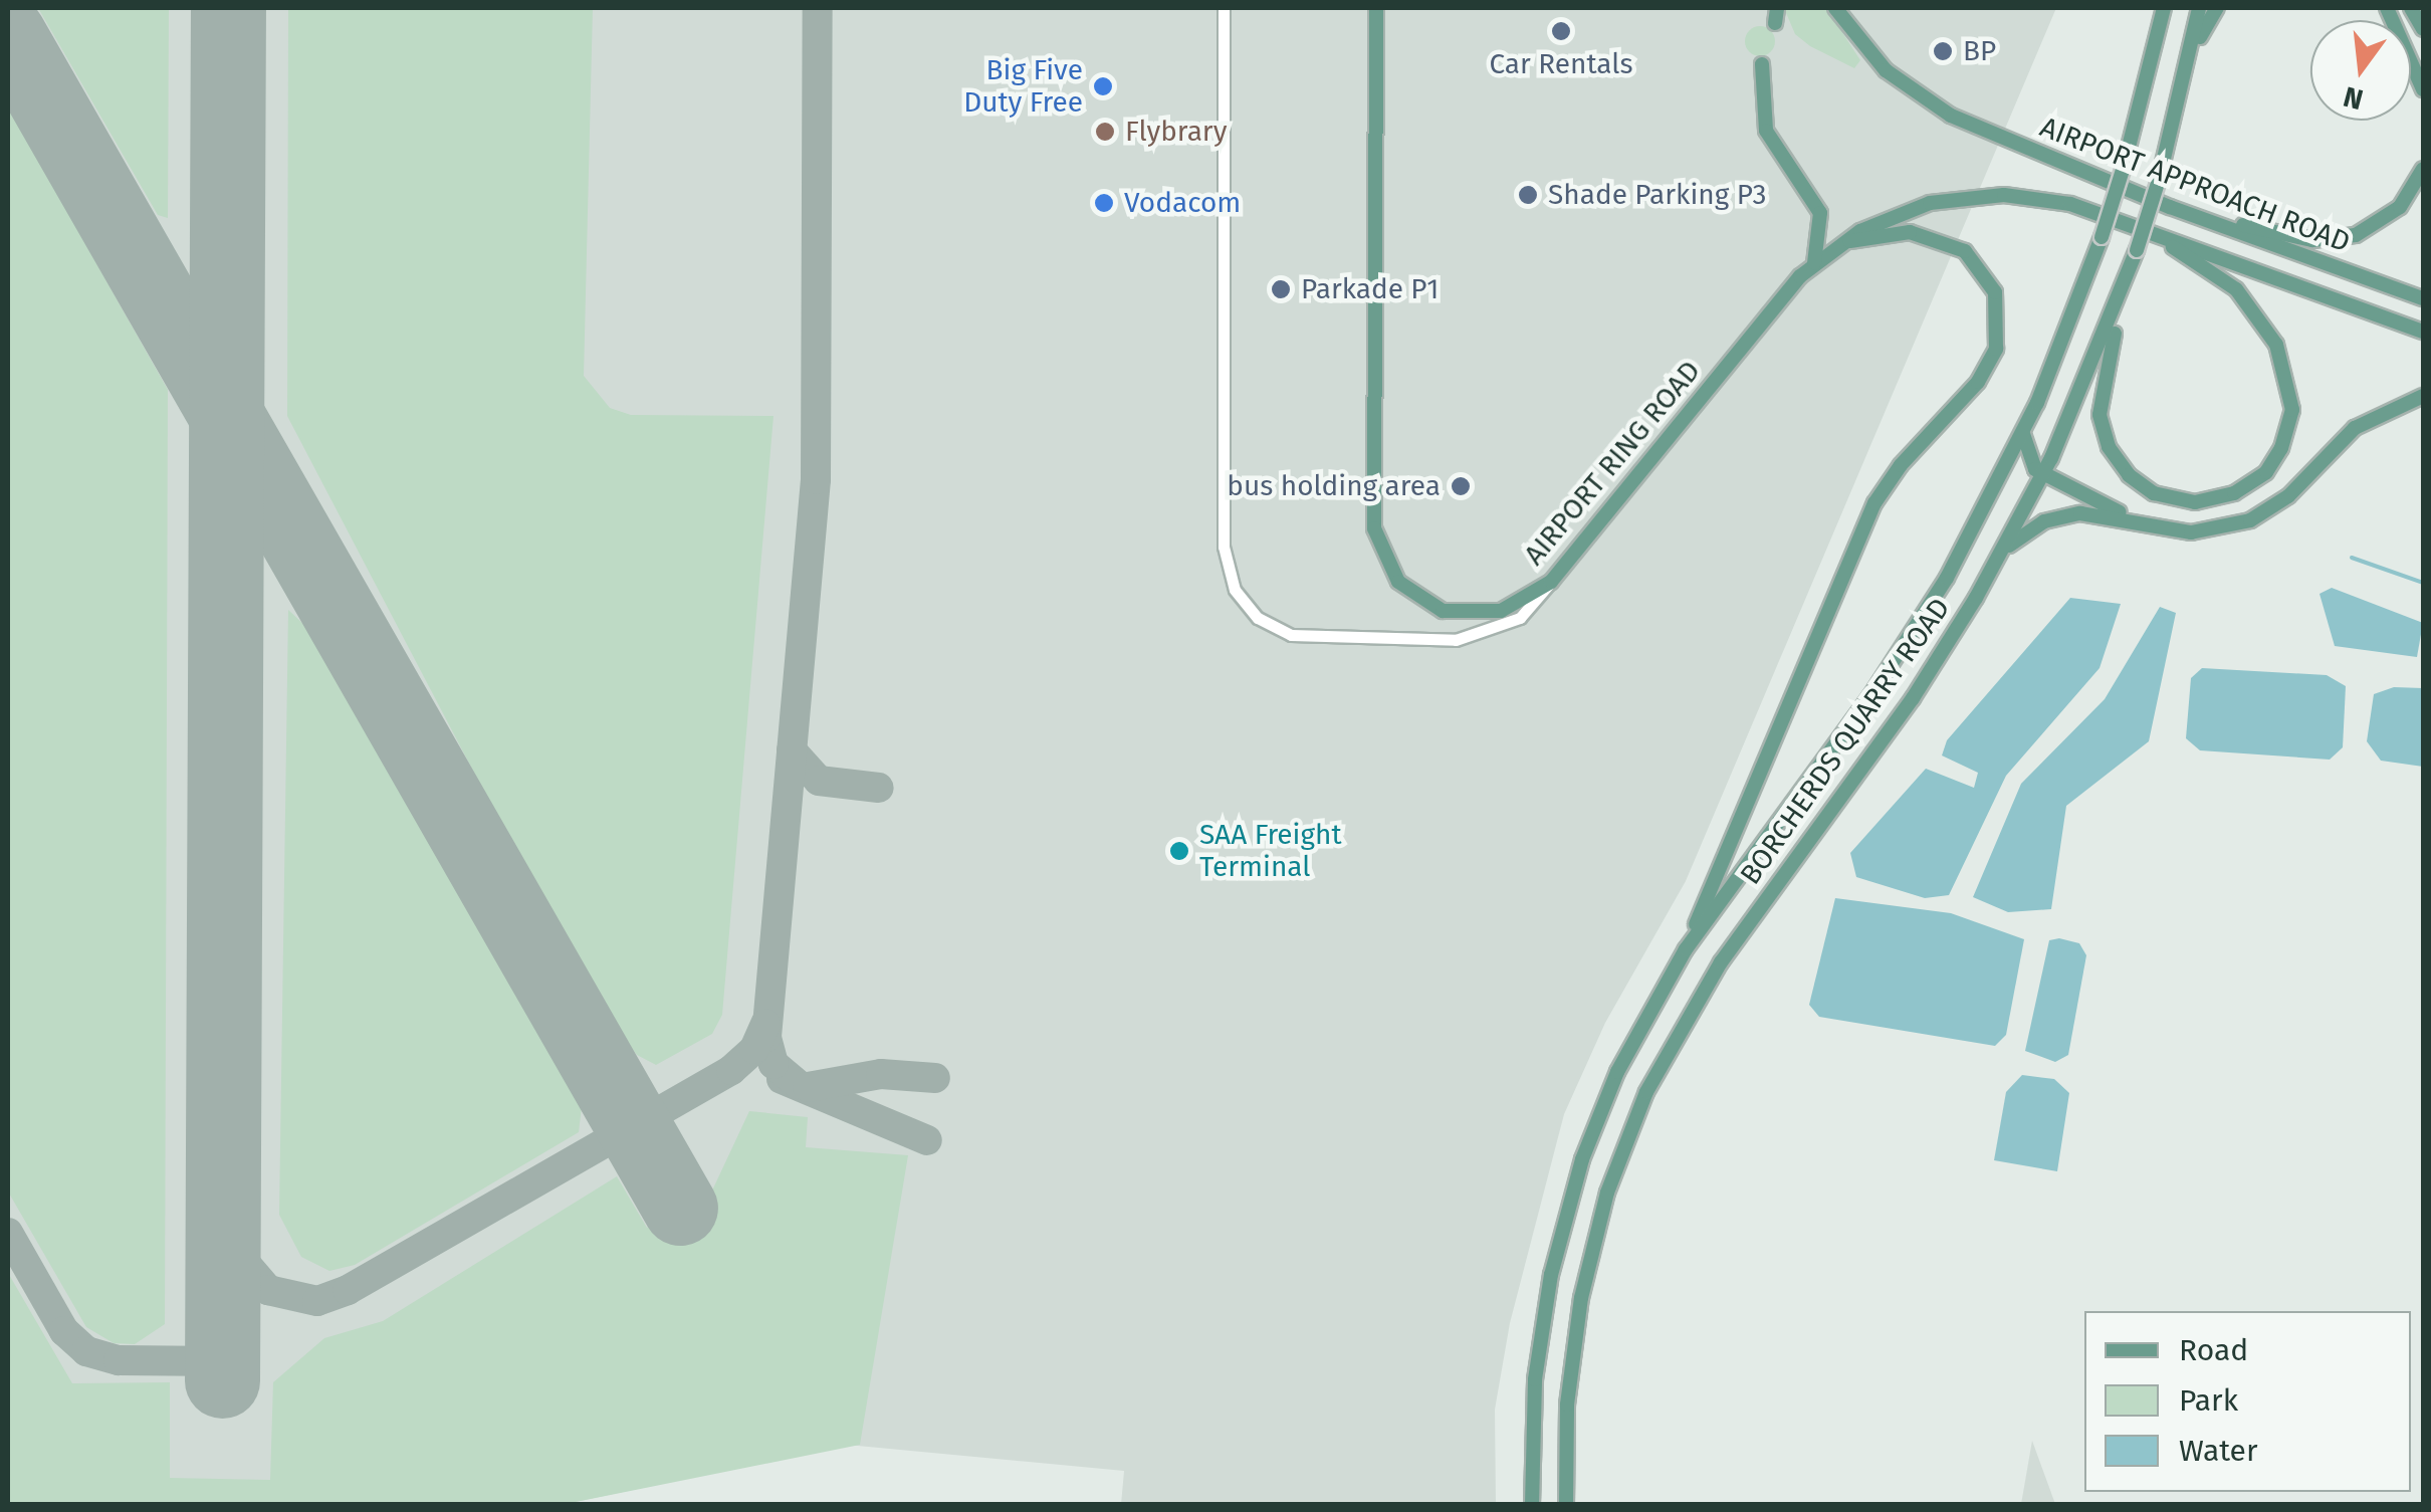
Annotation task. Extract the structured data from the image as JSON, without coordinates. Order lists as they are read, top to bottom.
{
  "streets": {
    "main road": ["AIRPORT APPROACH ROAD", "AIRPORT RING ROAD", "BORCHERDS QUARRY ROAD"]
  },
  "crossings": [
    ["AIRPORT APPROACH ROAD", "AIRPORT RING ROAD"]
  ],
  "places": [
    "Car Rentals",
    "BP",
    "Big Five Duty Free",
    "Flybrary",
    "Shade Parking P3",
    "Vodacom",
    "Parkade P1",
    "bus holding area",
    "SAA Freight Terminal"
  ],
  "legend": ["Road", "Park", "Water"],
  "north": "bottom"
}
